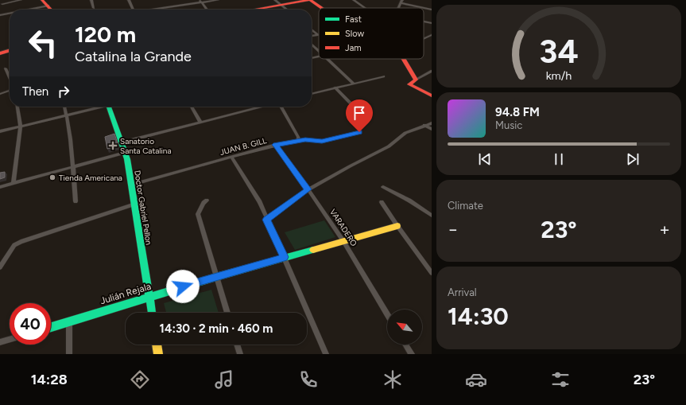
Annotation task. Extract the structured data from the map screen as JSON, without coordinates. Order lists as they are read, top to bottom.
{
  "streets": {
    "street": [
      "JUAN B. GILL",
      "Doctor Gabriel Pellon",
      "VARADERO",
      "Julián Rejala"
    ]
  },
  "crossings": [
    ["JUAN B. GILL", "Doctor Gabriel Pellon"],
    ["JUAN B. GILL", "VARADERO"],
    ["Doctor Gabriel Pellon", "Julián Rejala"],
    ["VARADERO", "Julián Rejala"]
  ],
  "places": {
    "health": ["Sanatorio Santa Catalina"],
    "other": ["Tienda Americana"]
  },
  "legend": ["Fast", "Slow", "Jam"],
  "north": "top left",
  "page": {
    "turn": ["120 m", "Catalina la Grande"],
    "then": "Then",
    "song": ["94.8 FM", "Music"],
    "tile": [
      "Climate",
      ["Arrival", "14:30"]
    ],
    "heat": ["−", "23°", "+"],
    "limit": "40",
    "trip": "14:30 · 2 min · 460 m",
    "tabs": ["14:28", "23°"],
    "gauge": ["34", "km/h"]
  }
}
